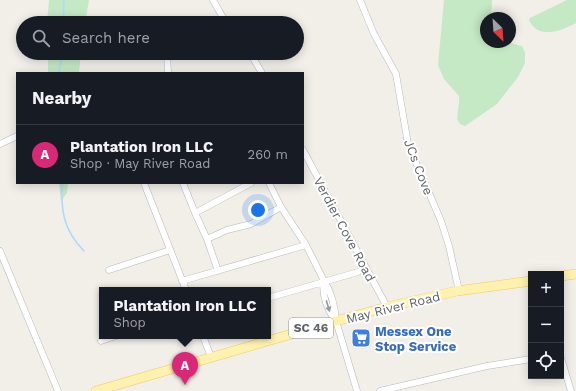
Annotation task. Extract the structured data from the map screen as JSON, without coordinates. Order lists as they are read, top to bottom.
{
  "streets": {
    "main road": ["May River Road", "SC 46"],
    "street": ["JCs Cove", "Verdier Cove Road"]
  },
  "crossings": [
    ["JCs Cove", "May River Road"],
    ["Verdier Cove Road", "May River Road"]
  ],
  "places": {
    "supermarket": ["Messex One Stop Service"]
  },
  "north": "bottom right",
  "page": {
    "search": "Search here",
    "heading": "Nearby",
    "list": [
      {
        "mark": "A",
        "name": "Plantation Iron LLC",
        "note": "Shop · May River Road",
        "value": "260 m"
      }
    ],
    "map_buttons": ["+", "−"],
    "popup": ["Plantation Iron LLC", "Shop"],
    "pins": "A"
  }
}
